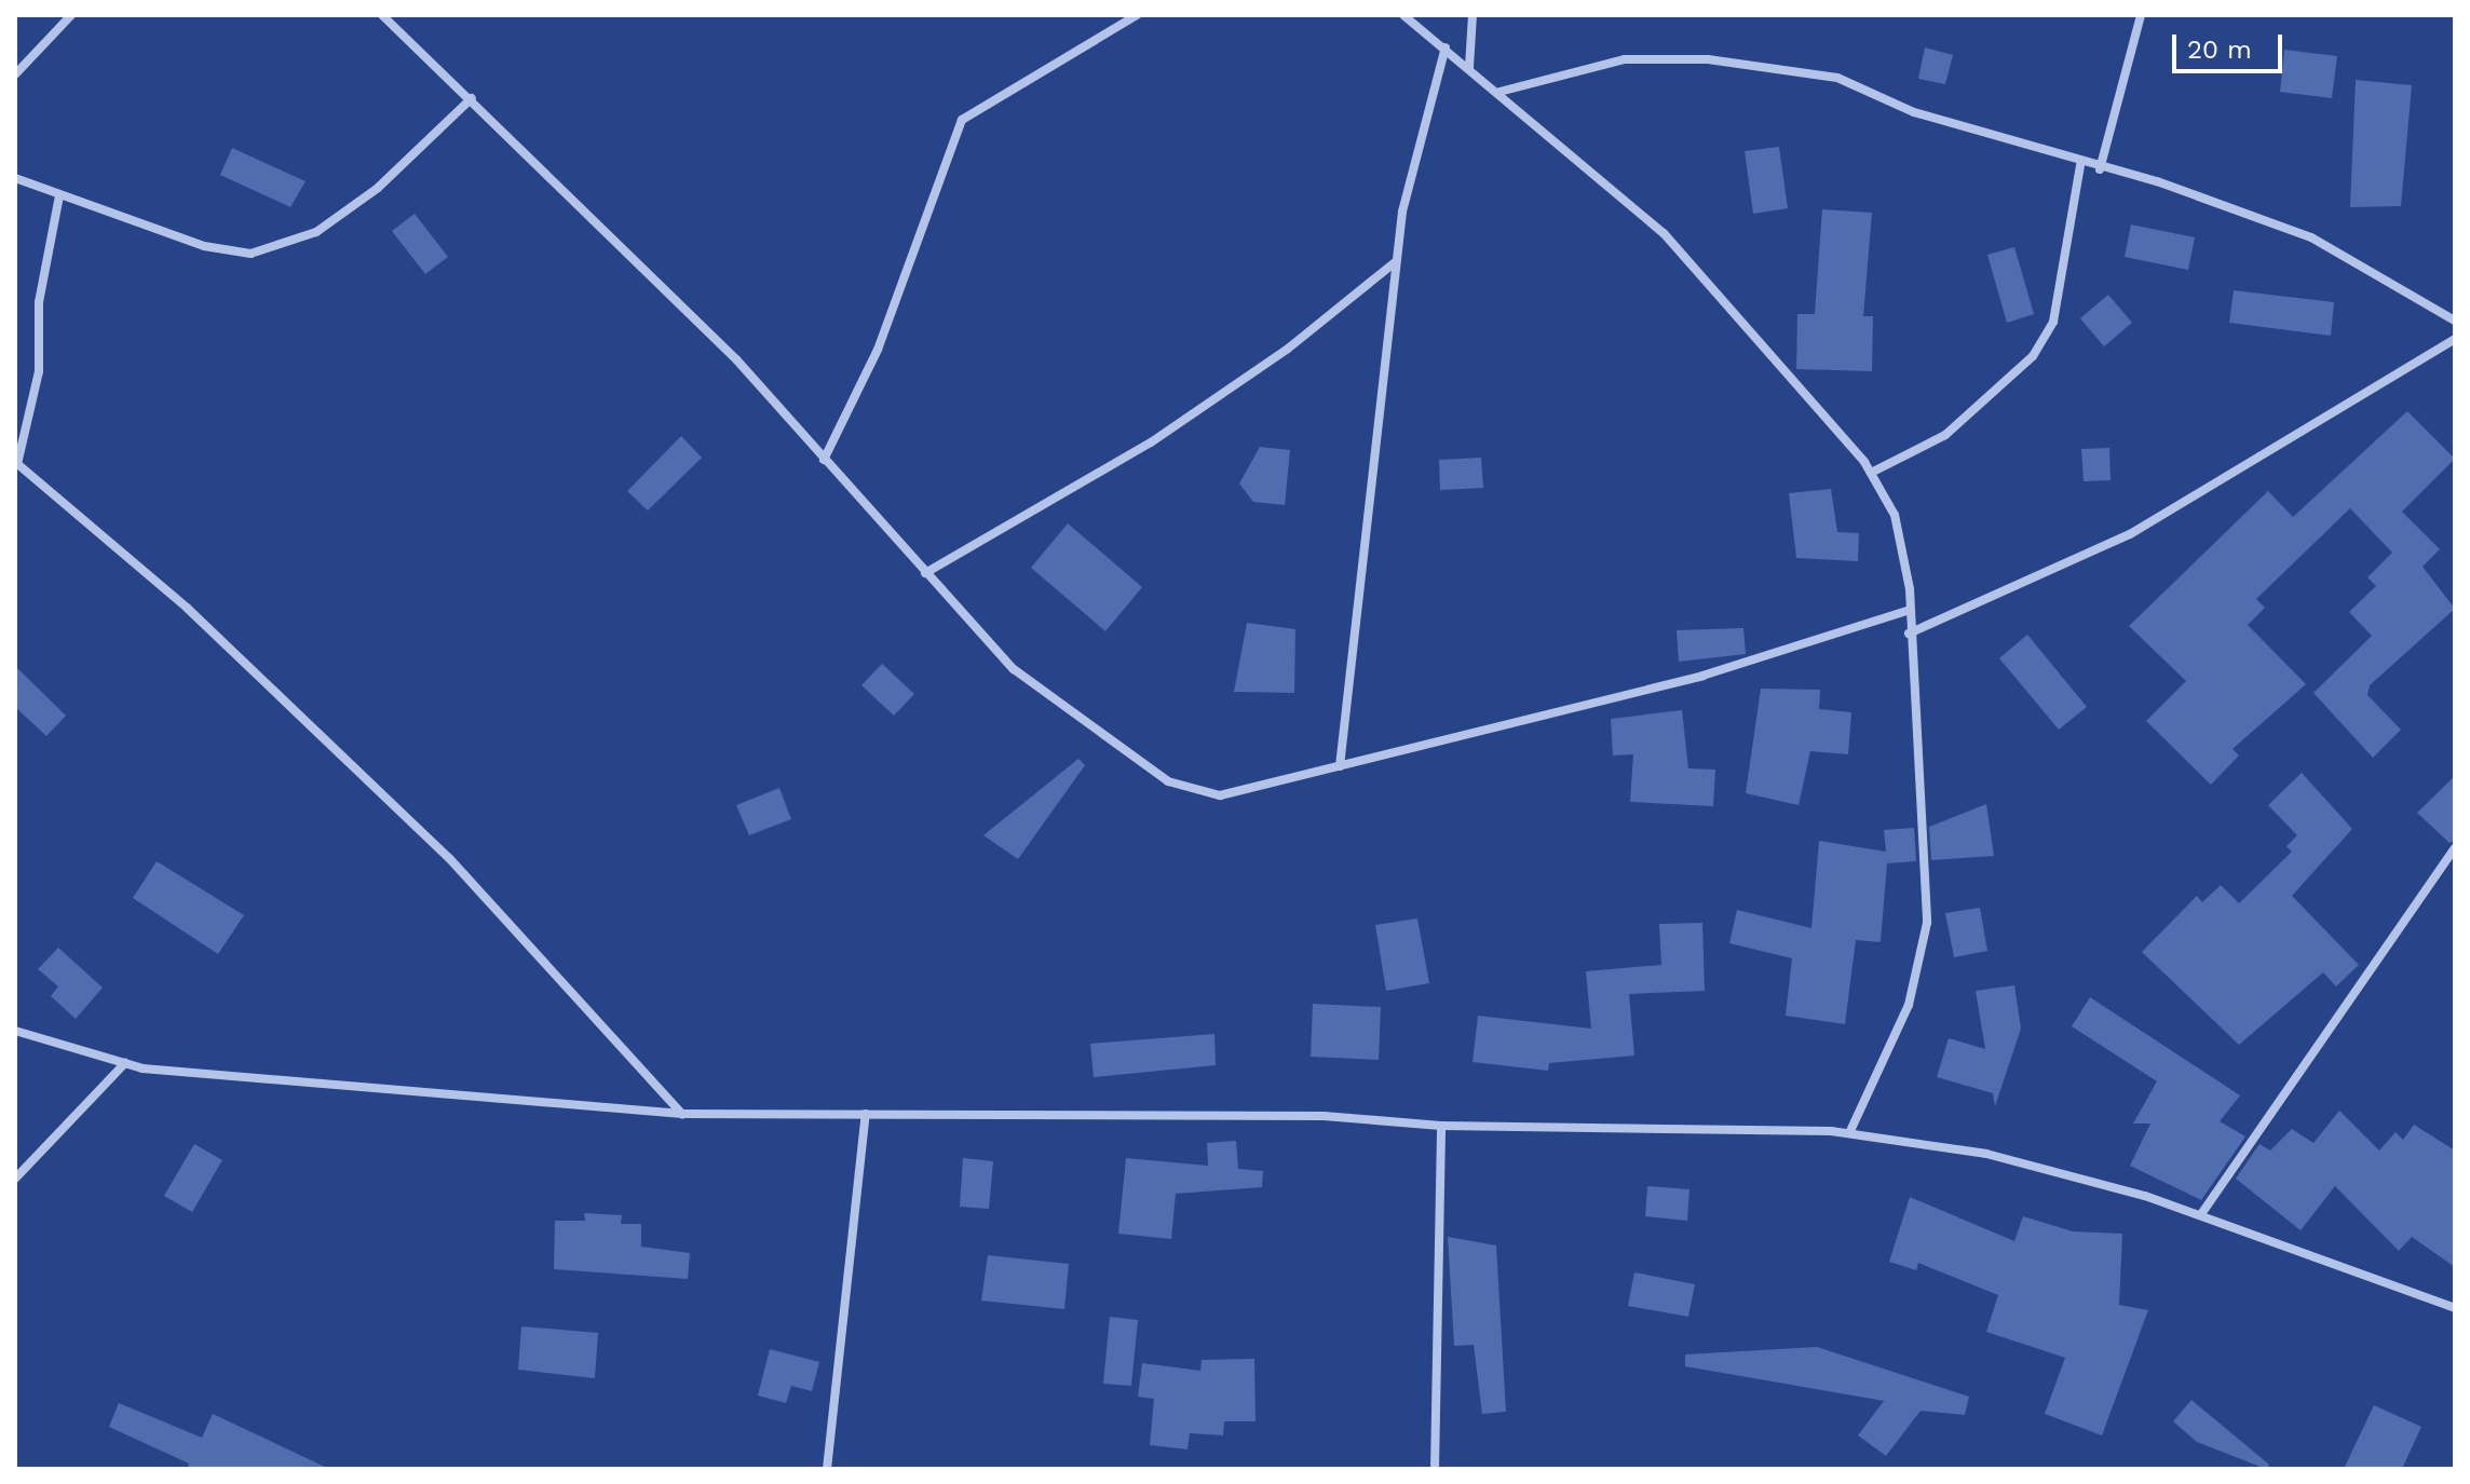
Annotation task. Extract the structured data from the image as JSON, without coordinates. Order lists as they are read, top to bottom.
{
  "scale_bar": "20 m"
}
